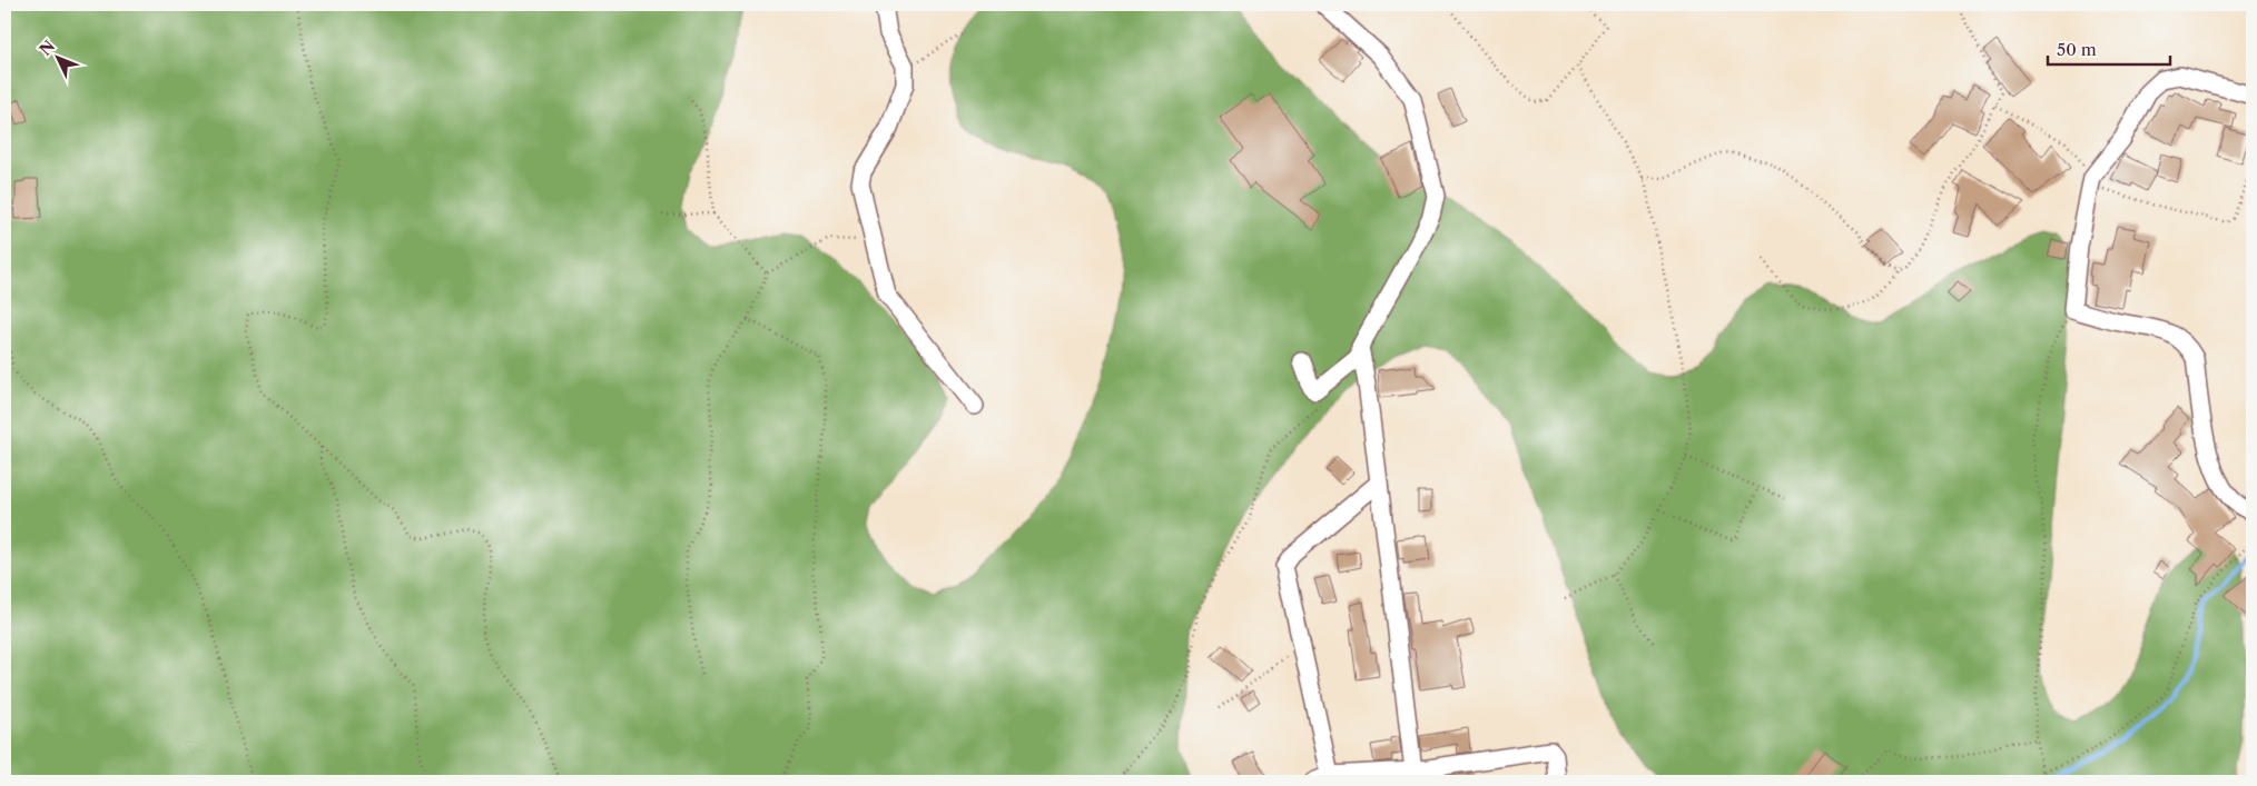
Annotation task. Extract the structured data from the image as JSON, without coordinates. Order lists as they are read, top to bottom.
{
  "scale_bar": "50 m",
  "north": "top left"
}
